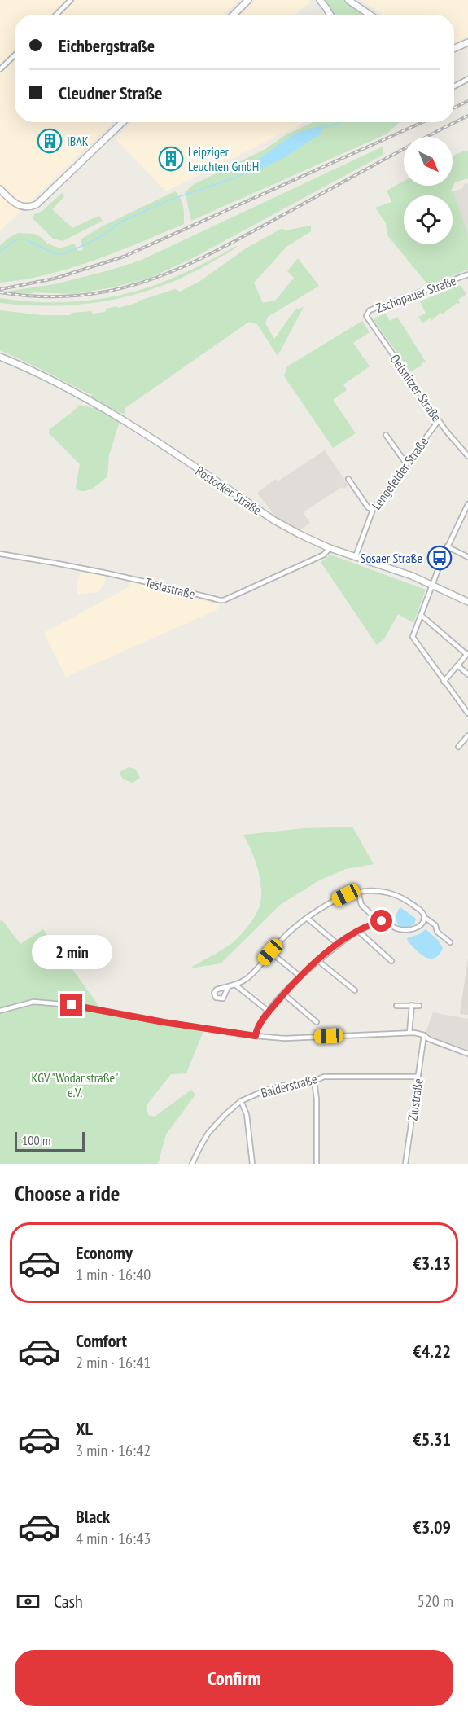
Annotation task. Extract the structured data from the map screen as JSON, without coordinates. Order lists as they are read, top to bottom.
{
  "streets": {
    "main road": ["Rostocker Straße"],
    "street": [
      "Zschopauer Straße",
      "Oelsnitzer Straße",
      "Lengefelder Straße",
      "Teslastraße",
      "Balderstraße",
      "Ziustraße"
    ]
  },
  "crossings": [
    ["Zschopauer Straße", "Oelsnitzer Straße"],
    ["Oelsnitzer Straße", "Lengefelder Straße"],
    ["Lengefelder Straße", "Rostocker Straße"],
    ["Rostocker Straße", "Teslastraße"],
    ["Balderstraße", "Ziustraße"]
  ],
  "parks": ["KGV \"Wodanstraße\" e.V."],
  "places": {
    "building": ["IBAK", "Leipziger Leuchten GmbH"],
    "bus stop": ["Sosaer Straße"]
  },
  "scale_bar": "100 m",
  "north": "bottom right",
  "page": {
    "banner": ["Eichbergstraße", "Cleudner Straße"],
    "bubble": "2 min",
    "scale": "100 m",
    "heading": "Choose a ride",
    "list": [
      {
        "name": "Economy",
        "note": "1 min · 16:40",
        "value": "€3.13"
      },
      {
        "name": "Comfort",
        "note": "2 min · 16:41",
        "value": "€4.22"
      },
      {
        "name": "XL",
        "note": "3 min · 16:42",
        "value": "€5.31"
      },
      {
        "name": "Black",
        "note": "4 min · 16:43",
        "value": "€3.09"
      }
    ],
    "pay": ["Cash", "520 m"],
    "buttons": "Confirm"
  }
}
